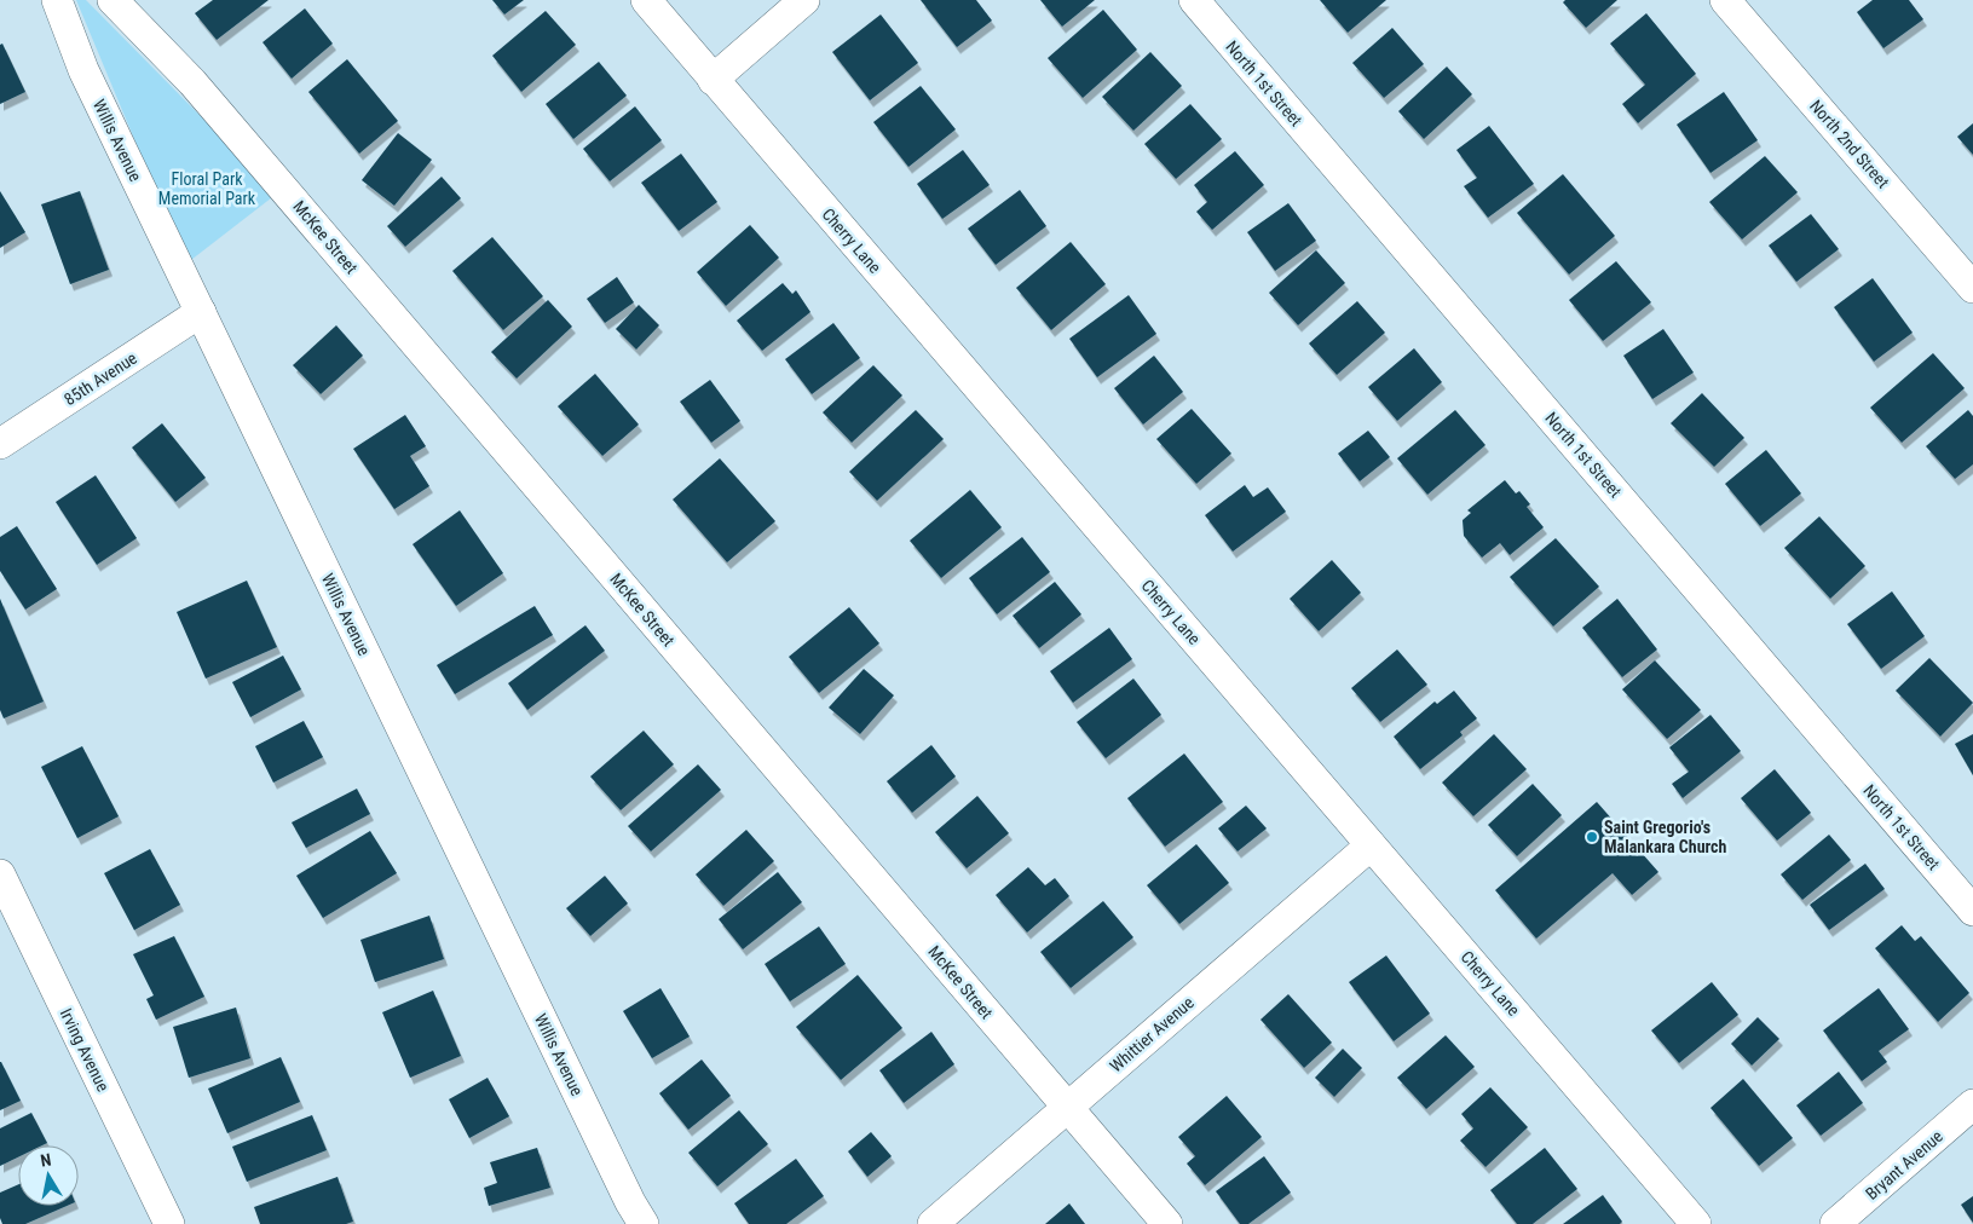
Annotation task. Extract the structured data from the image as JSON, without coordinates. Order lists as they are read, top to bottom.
{
  "streets": {
    "street": [
      "North 1st Street",
      "Willis Avenue",
      "North 2nd Street",
      "McKee Street",
      "Cherry Lane",
      "85th Avenue",
      "Whittier Avenue",
      "Irving Avenue",
      "Bryant Avenue"
    ]
  },
  "crossings": [
    ["Willis Avenue", "85th Avenue"],
    ["McKee Street", "Whittier Avenue"],
    ["Cherry Lane", "Whittier Avenue"]
  ],
  "parks": ["Floral Park Memorial Park"],
  "places": ["Saint Gregorio's Malankara Church"],
  "north": "top"
}
